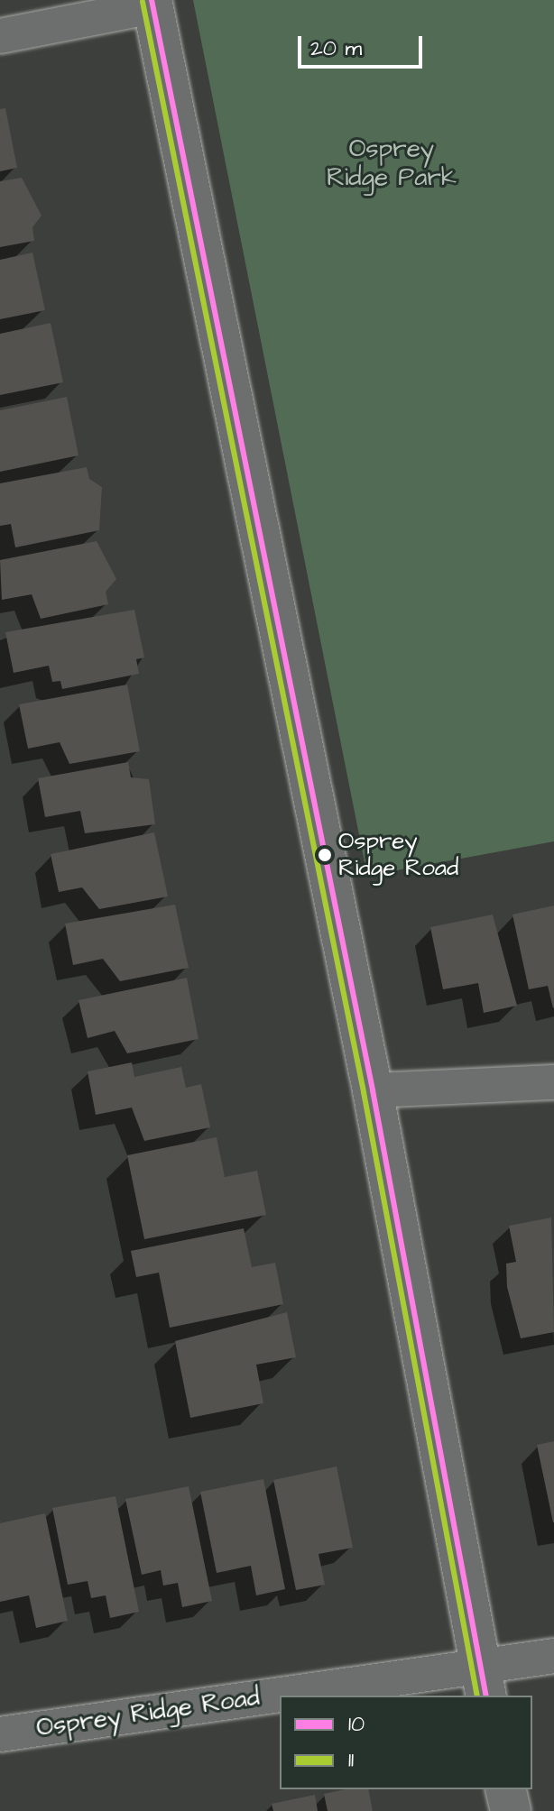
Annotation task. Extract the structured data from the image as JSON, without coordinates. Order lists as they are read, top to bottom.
{
  "streets": {
    "street": ["Osprey Ridge Road"]
  },
  "parks": ["Osprey Ridge Park"],
  "places": ["Osprey Ridge Road"],
  "lines": ["transit line 10", "transit line 11"],
  "legend": ["10", "11"],
  "scale_bar": "20 m"
}
